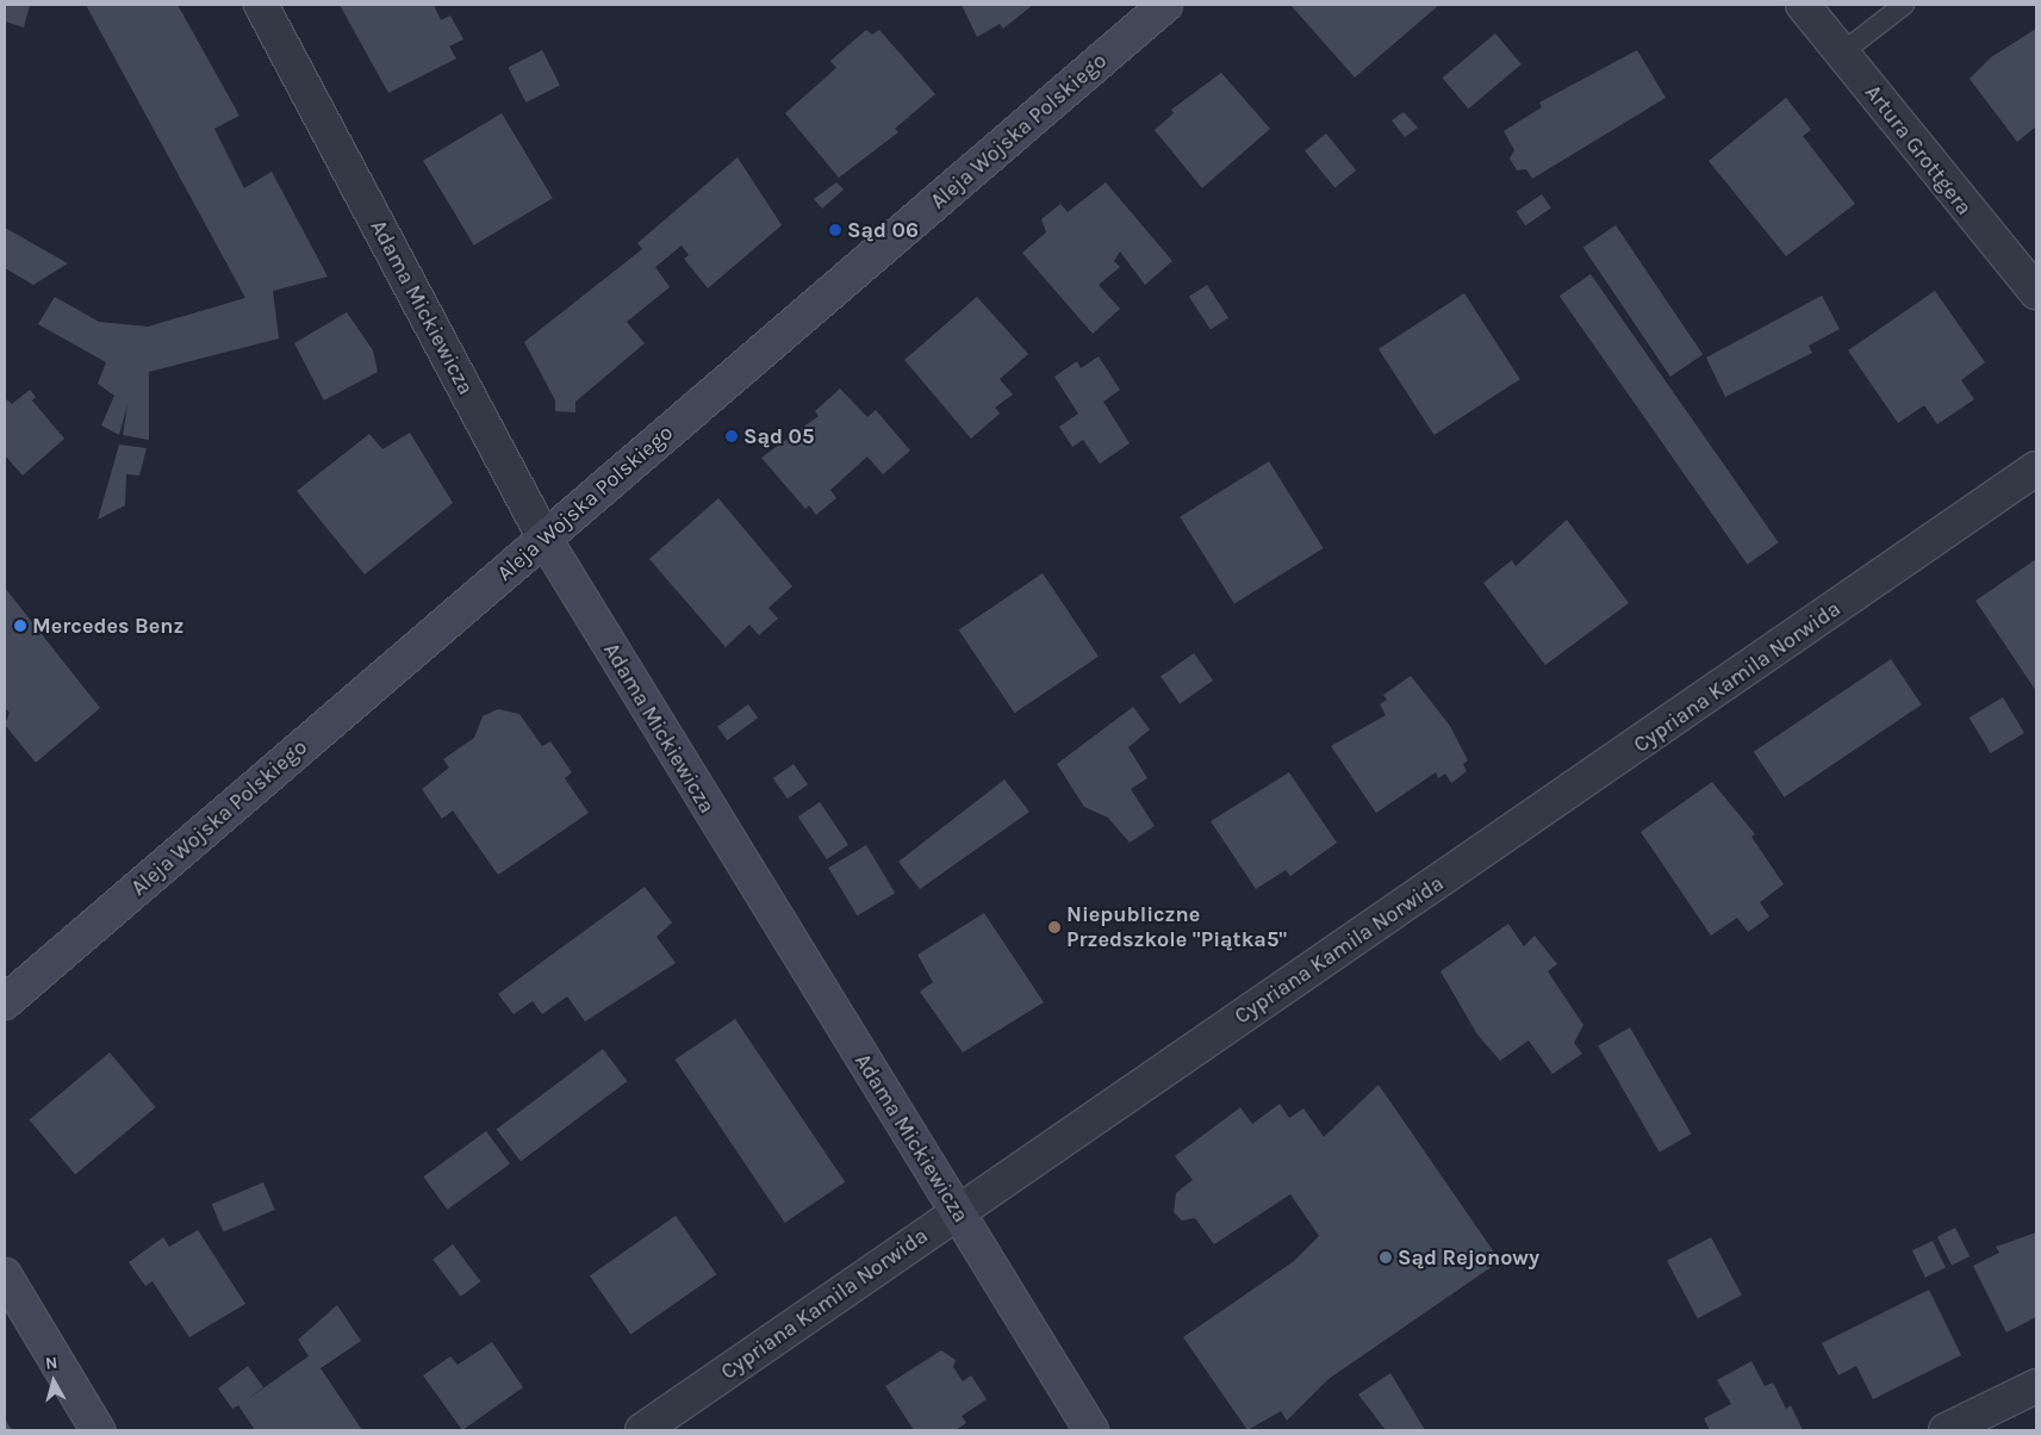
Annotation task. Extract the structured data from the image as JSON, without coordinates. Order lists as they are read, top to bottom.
{
  "streets": {
    "street": [
      "Aleja Wojska Polskiego",
      "Artura Grottgera",
      "Adama Mickiewicza",
      "Cypriana Kamila Norwida"
    ]
  },
  "crossings": [
    ["Aleja Wojska Polskiego", "Adama Mickiewicza"],
    ["Adama Mickiewicza", "Cypriana Kamila Norwida"]
  ],
  "places": [
    "Sąd 06",
    "Sąd 05",
    "Mercedes Benz",
    "Niepubliczne Przedszkole \"Piątka5\"",
    "Sąd Rejonowy"
  ],
  "north": "top"
}
